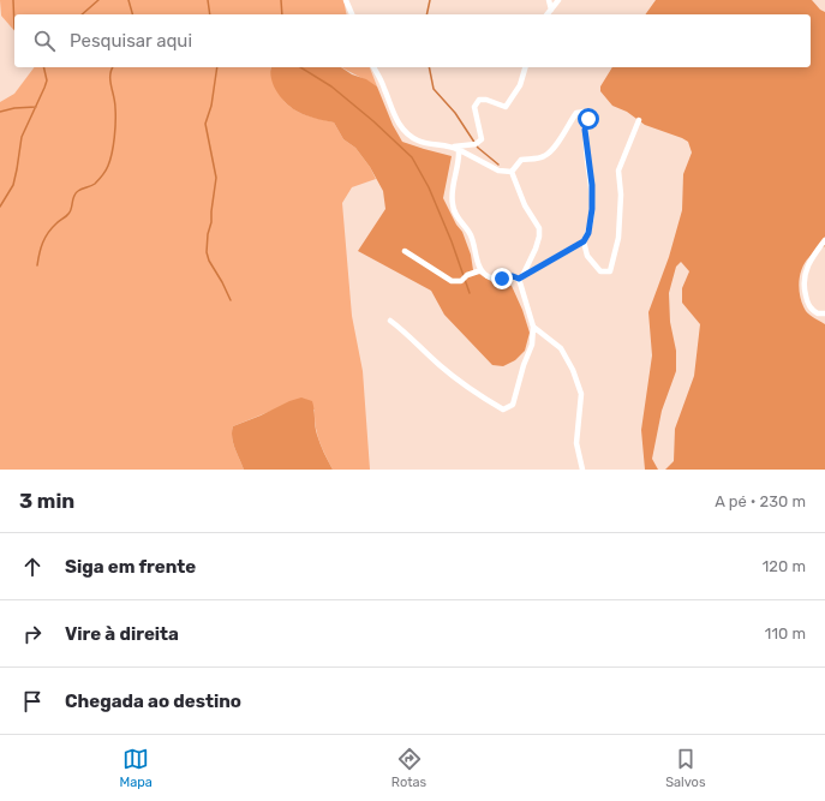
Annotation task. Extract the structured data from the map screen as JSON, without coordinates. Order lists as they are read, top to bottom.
{
  "page": {
    "search": "Pesquisar aqui",
    "heading": ["3 min", "A pé · 230 m"],
    "list": [
      ["Siga em frente", "120 m"],
      ["Vire à direita", "110 m"],
      "Chegada ao destino"
    ],
    "nav": ["Mapa", "Rotas", "Salvos"]
  }
}
